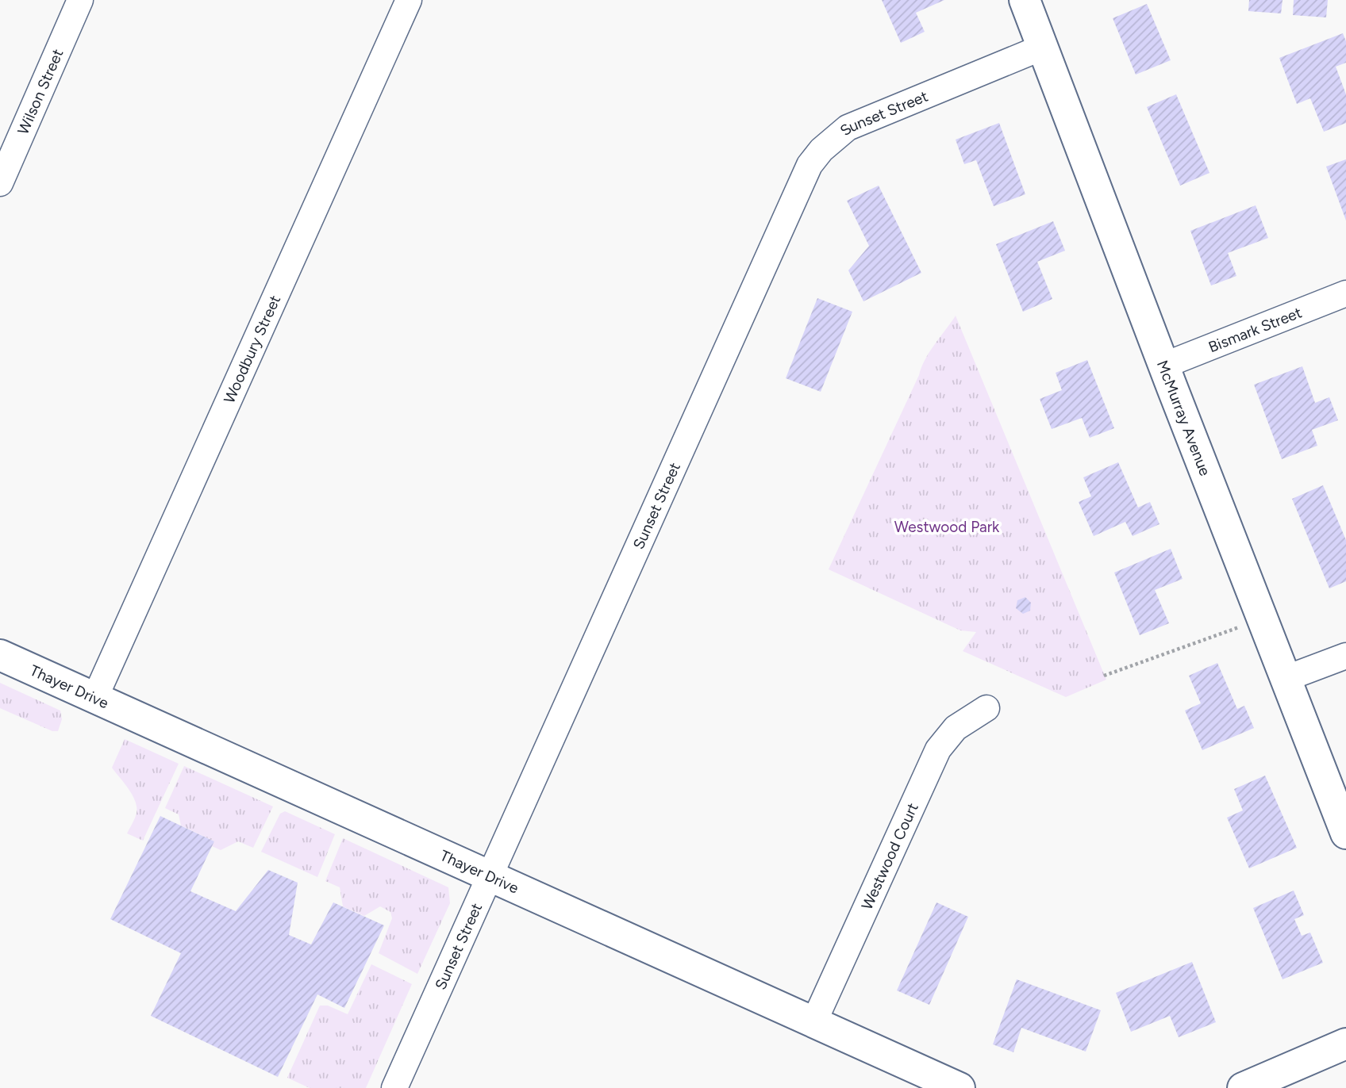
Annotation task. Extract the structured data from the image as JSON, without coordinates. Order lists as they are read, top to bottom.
{
  "streets": {
    "street": [
      "Wilson Street",
      "Sunset Street",
      "Bismark Street",
      "Woodbury Street",
      "McMurray Avenue",
      "Thayer Drive",
      "Westwood Court"
    ]
  },
  "crossings": [
    ["Sunset Street", "McMurray Avenue"],
    ["Sunset Street", "Thayer Drive"],
    ["Bismark Street", "McMurray Avenue"],
    ["Woodbury Street", "Thayer Drive"],
    ["Thayer Drive", "Westwood Court"]
  ],
  "parks": ["Westwood Park"]
}
